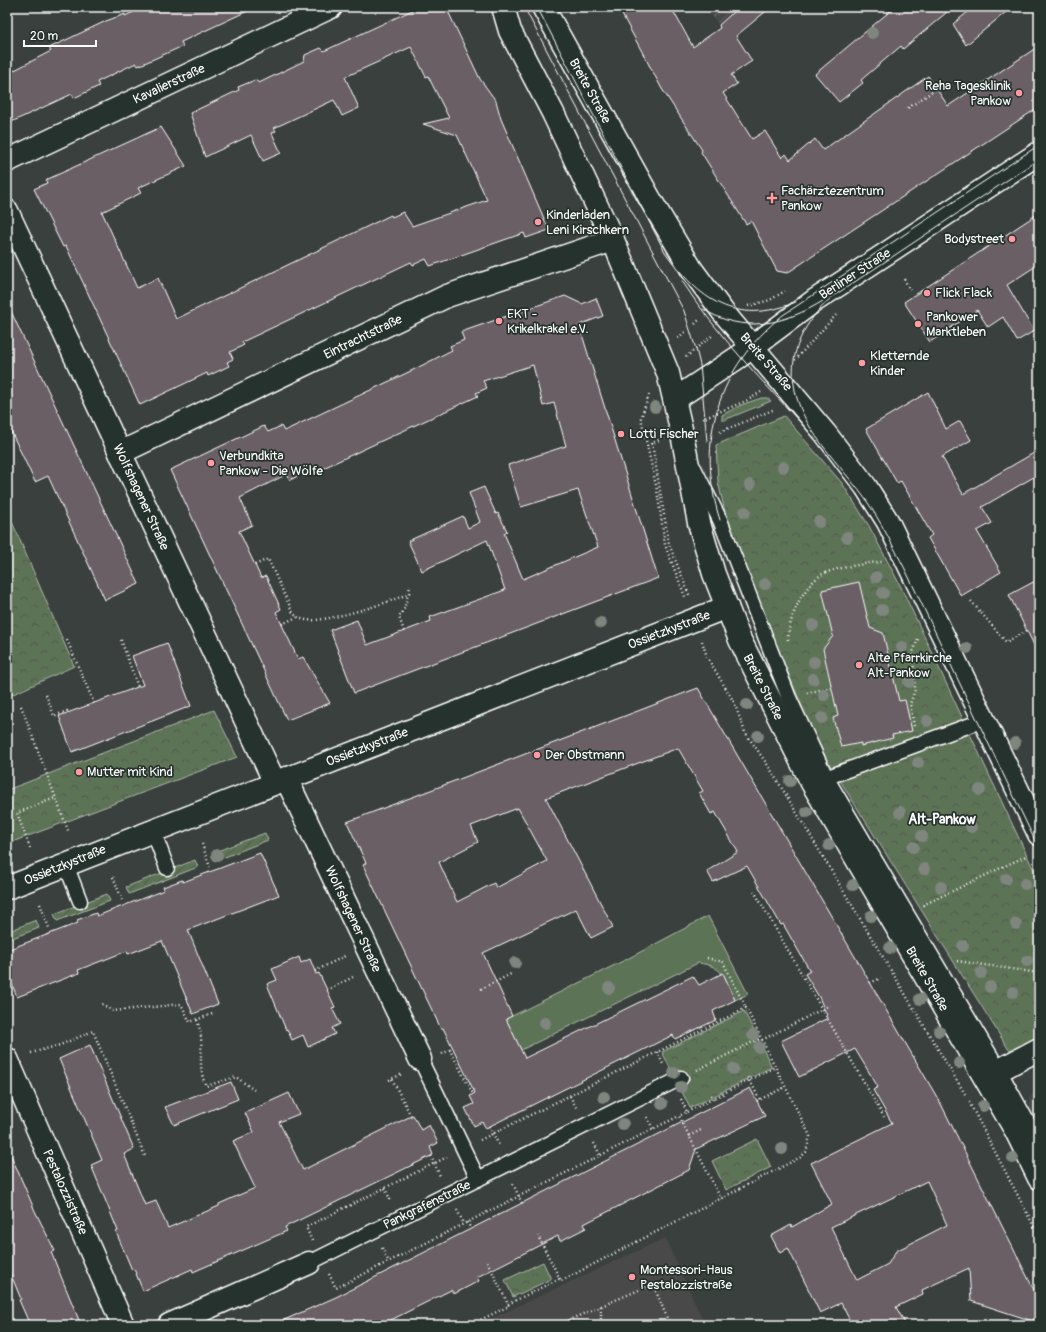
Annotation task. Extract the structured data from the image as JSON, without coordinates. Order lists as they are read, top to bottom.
{
  "streets": {
    "street": [
      "Kavalierstraße",
      "Breite Straße",
      "Berliner Straße",
      "Eintrachtstraße",
      "Wolfshagener Straße",
      "Ossietzkystraße",
      "Pestalozzistraße",
      "Pankgrafenstraße"
    ]
  },
  "crossings": [
    ["Breite Straße", "Berliner Straße"],
    ["Breite Straße", "Eintrachtstraße"],
    ["Breite Straße", "Ossietzkystraße"],
    ["Eintrachtstraße", "Wolfshagener Straße"],
    ["Wolfshagener Straße", "Ossietzkystraße"]
  ],
  "districts": ["Alt-Pankow"],
  "places": {
    "other": [
      "Reha Tagesklinik Pankow",
      "Kinderladen Leni Kirschkern",
      "Bodystreet",
      "Flick Flack",
      "EKT - Krikelkrakel e.V.",
      "Pankower Marktleben",
      "Kletternde Kinder",
      "Lotti Fischer",
      "Verbundkita Pankow - Die Wölfe",
      "Alte Pfarrkirche Alt-Pankow",
      "Der Obstmann",
      "Mutter mit Kind",
      "Montessori-Haus Pestalozzistraße"
    ],
    "health": ["Fachärztezentrum Pankow"]
  },
  "scale_bar": "20 m"
}
